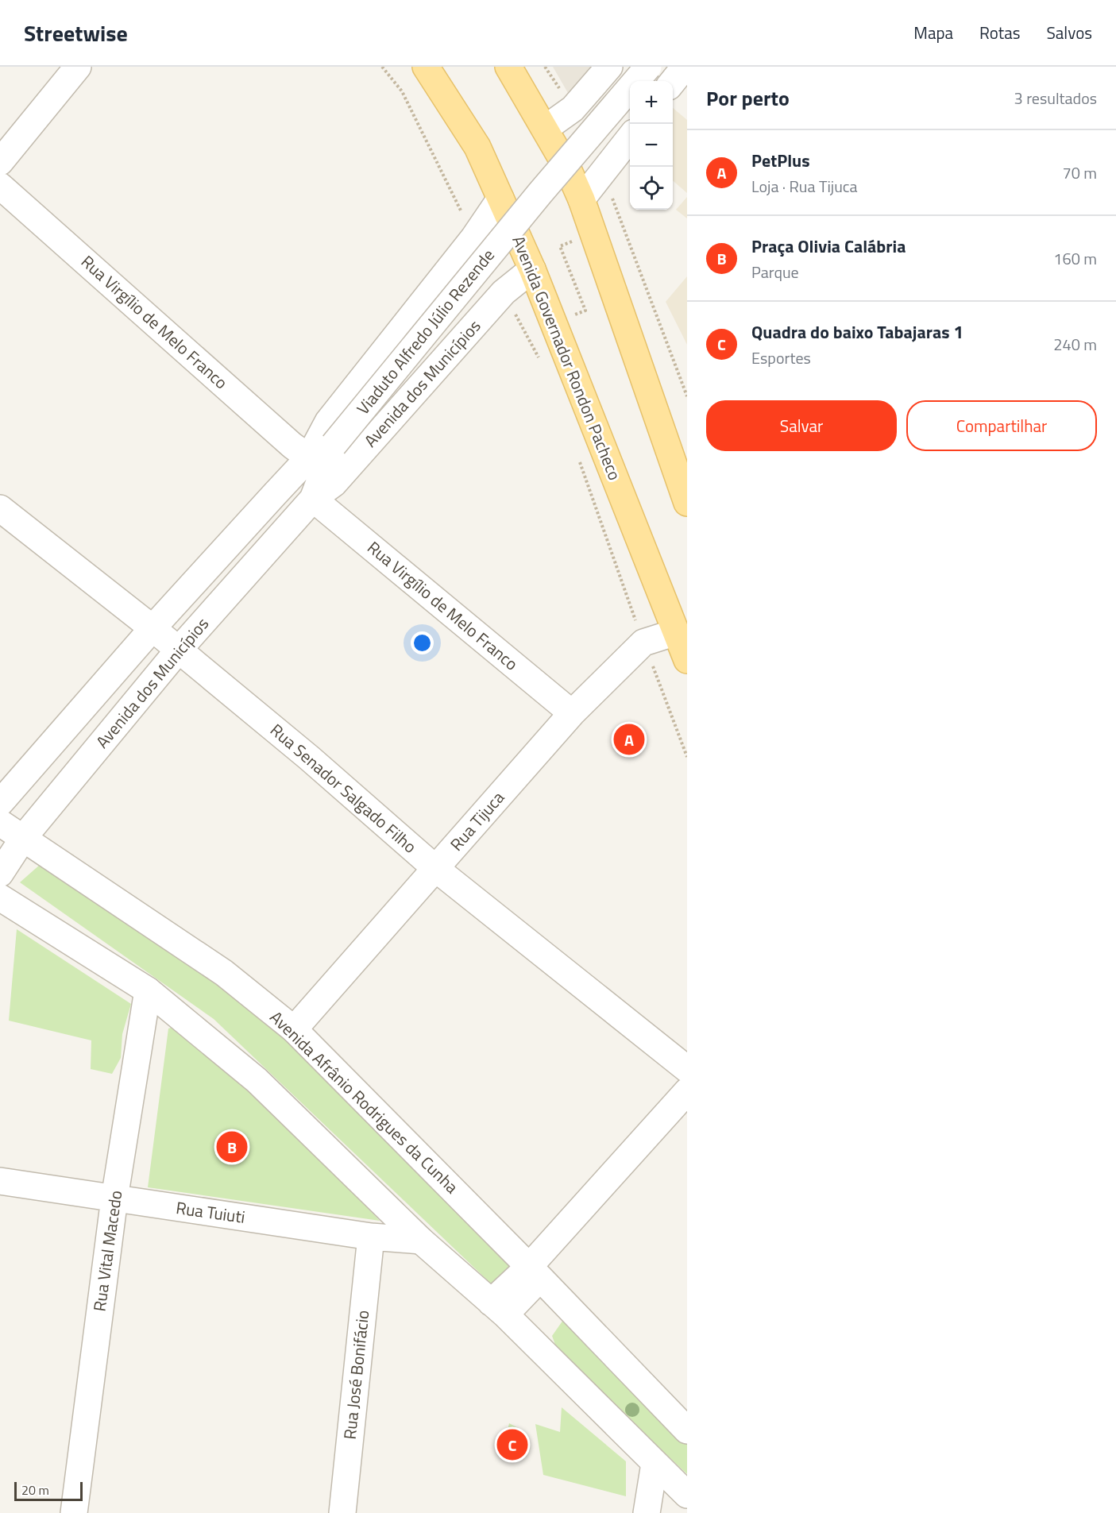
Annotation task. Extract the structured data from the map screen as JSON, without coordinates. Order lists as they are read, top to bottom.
{
  "streets": {
    "main road": ["Avenida Governador Rondon Pacheco"],
    "street": [
      "Rua Virgílio de Melo Franco",
      "Viaduto Alfredo Júlio Rezende",
      "Avenida dos Municípios",
      "Rua Senador Salgado Filho",
      "Rua Tijuca",
      "Avenida Afrânio Rodrigues da Cunha",
      "Rua Tuiuti",
      "Rua Vital Macedo",
      "Rua José Bonifácio"
    ]
  },
  "crossings": [
    ["Rua Virgílio de Melo Franco", "Avenida dos Municípios"],
    ["Rua Virgílio de Melo Franco", "Rua Tijuca"],
    ["Viaduto Alfredo Júlio Rezende", "Avenida dos Municípios"],
    ["Avenida Governador Rondon Pacheco", "Avenida dos Municípios"],
    ["Avenida Governador Rondon Pacheco", "Rua Tijuca"],
    ["Avenida dos Municípios", "Rua Senador Salgado Filho"],
    ["Avenida dos Municípios", "Avenida Afrânio Rodrigues da Cunha"],
    ["Rua Senador Salgado Filho", "Rua Tijuca"],
    ["Rua Tijuca", "Avenida Afrânio Rodrigues da Cunha"],
    ["Rua Tuiuti", "Rua Vital Macedo"],
    ["Rua Tuiuti", "Rua José Bonifácio"]
  ],
  "scale_bar": "20 m",
  "page": {
    "header": "Streetwise",
    "nav": ["Mapa", "Rotas", "Salvos"],
    "heading": ["Por perto", "3 resultados"],
    "map_buttons": ["+", "−"],
    "list": [
      {
        "mark": "A",
        "name": "PetPlus",
        "note": "Loja · Rua Tijuca",
        "value": "70 m"
      },
      {
        "mark": "B",
        "name": "Praça Olivia Calábria",
        "note": "Parque",
        "value": "160 m"
      },
      {
        "mark": "C",
        "name": "Quadra do baixo Tabajaras 1",
        "note": "Esportes",
        "value": "240 m"
      }
    ],
    "buttons": ["Salvar", "Compartilhar"],
    "pins": ["A", "B", "C"],
    "scale": "20 m"
  }
}
